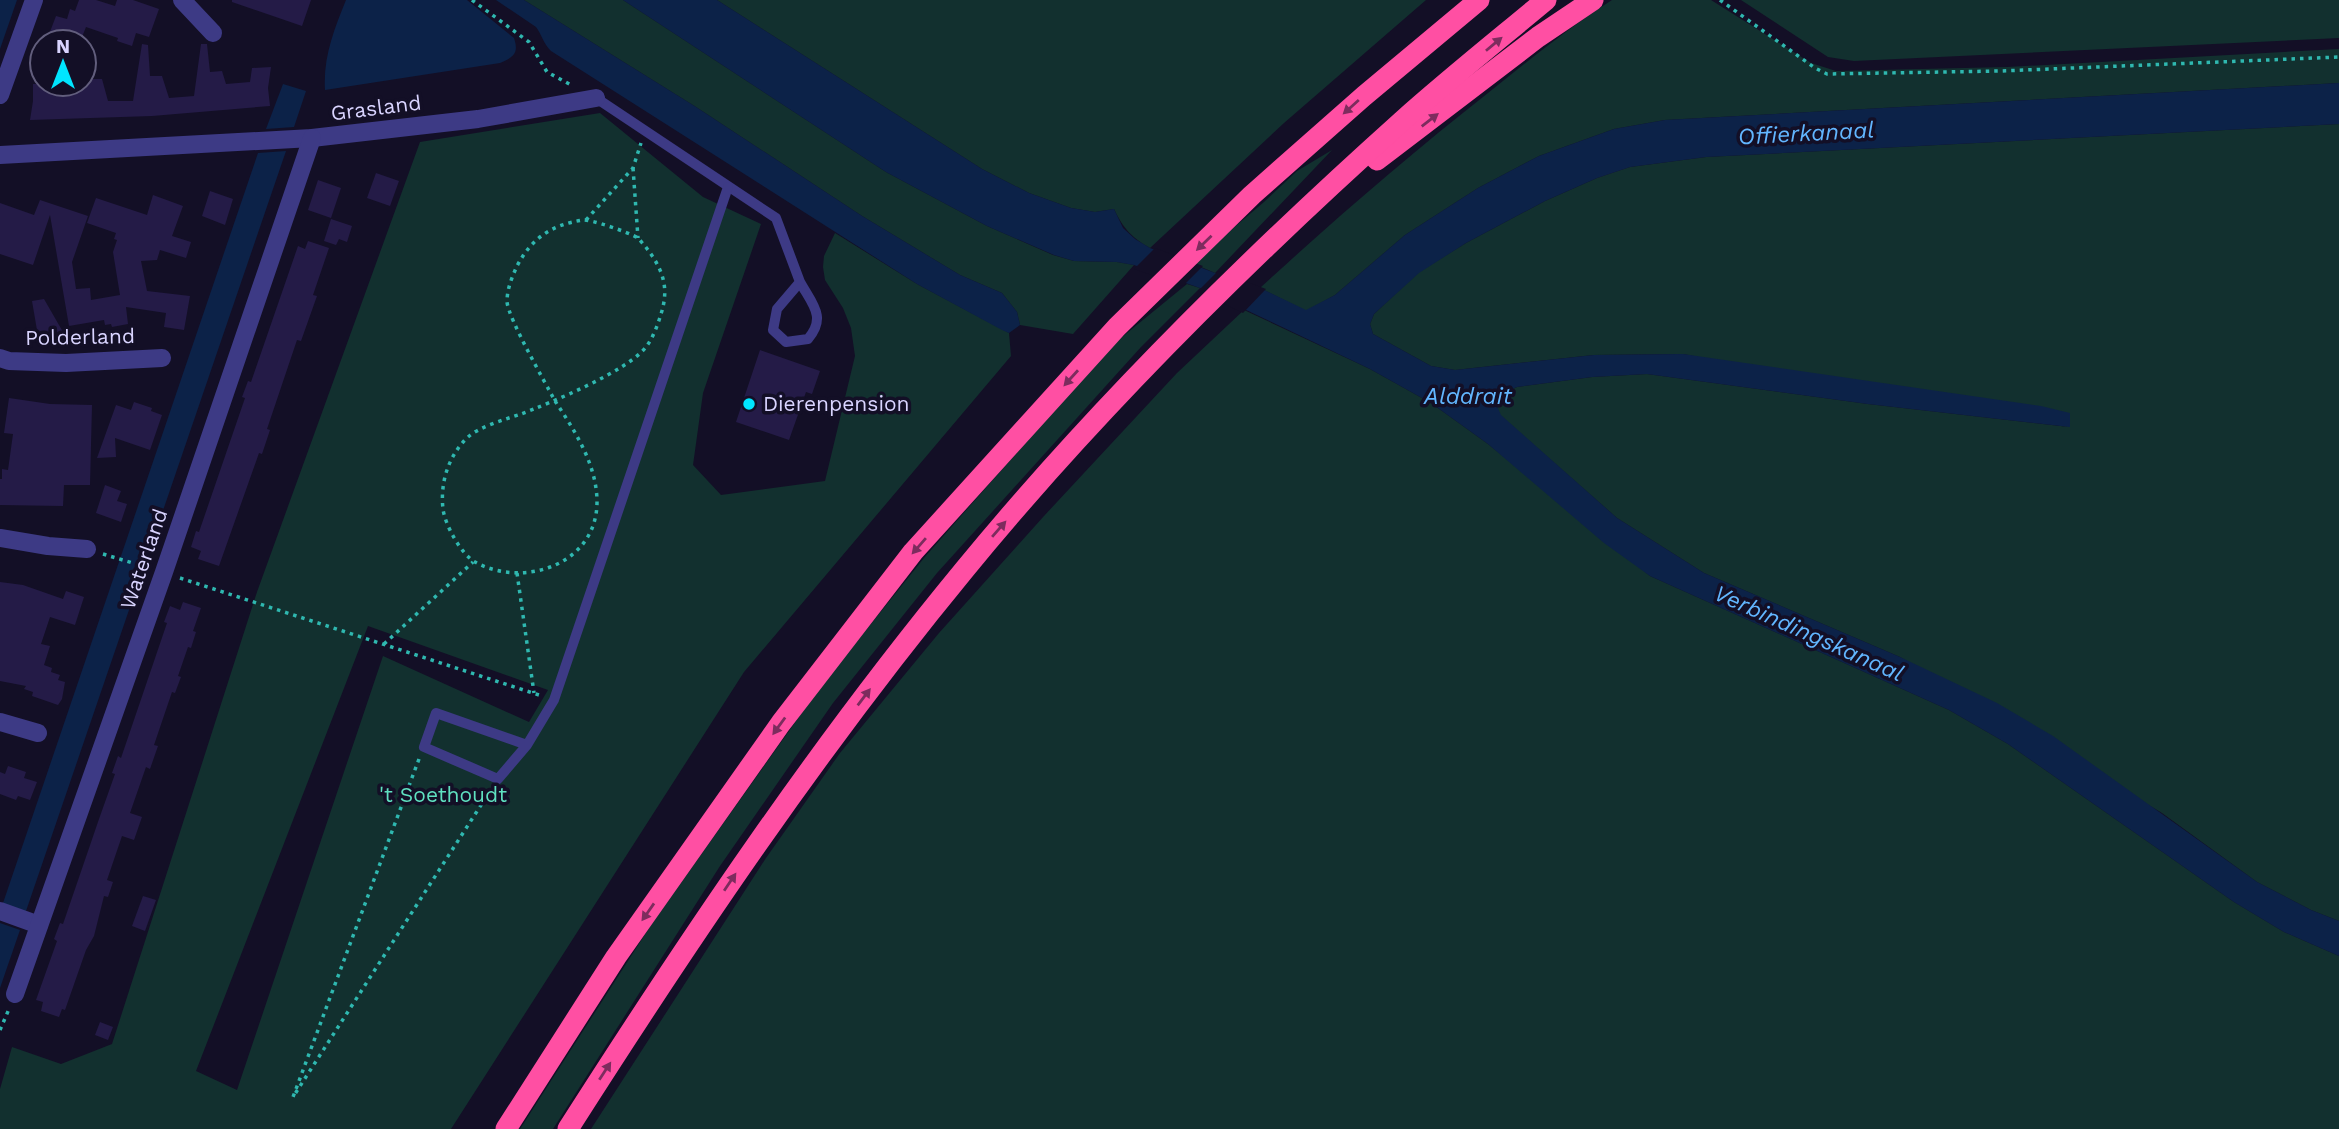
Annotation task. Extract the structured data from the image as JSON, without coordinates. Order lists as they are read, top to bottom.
{
  "streets": {
    "street": ["Grasland", "Polderland", "Waterland"]
  },
  "crossings": [
    ["Grasland", "Waterland"]
  ],
  "water": ["Offierkanaal", "Alddrait", "Verbindingskanaal"],
  "parks": ["'t Soethoudt"],
  "places": ["Dierenpension"],
  "north": "top"
}
